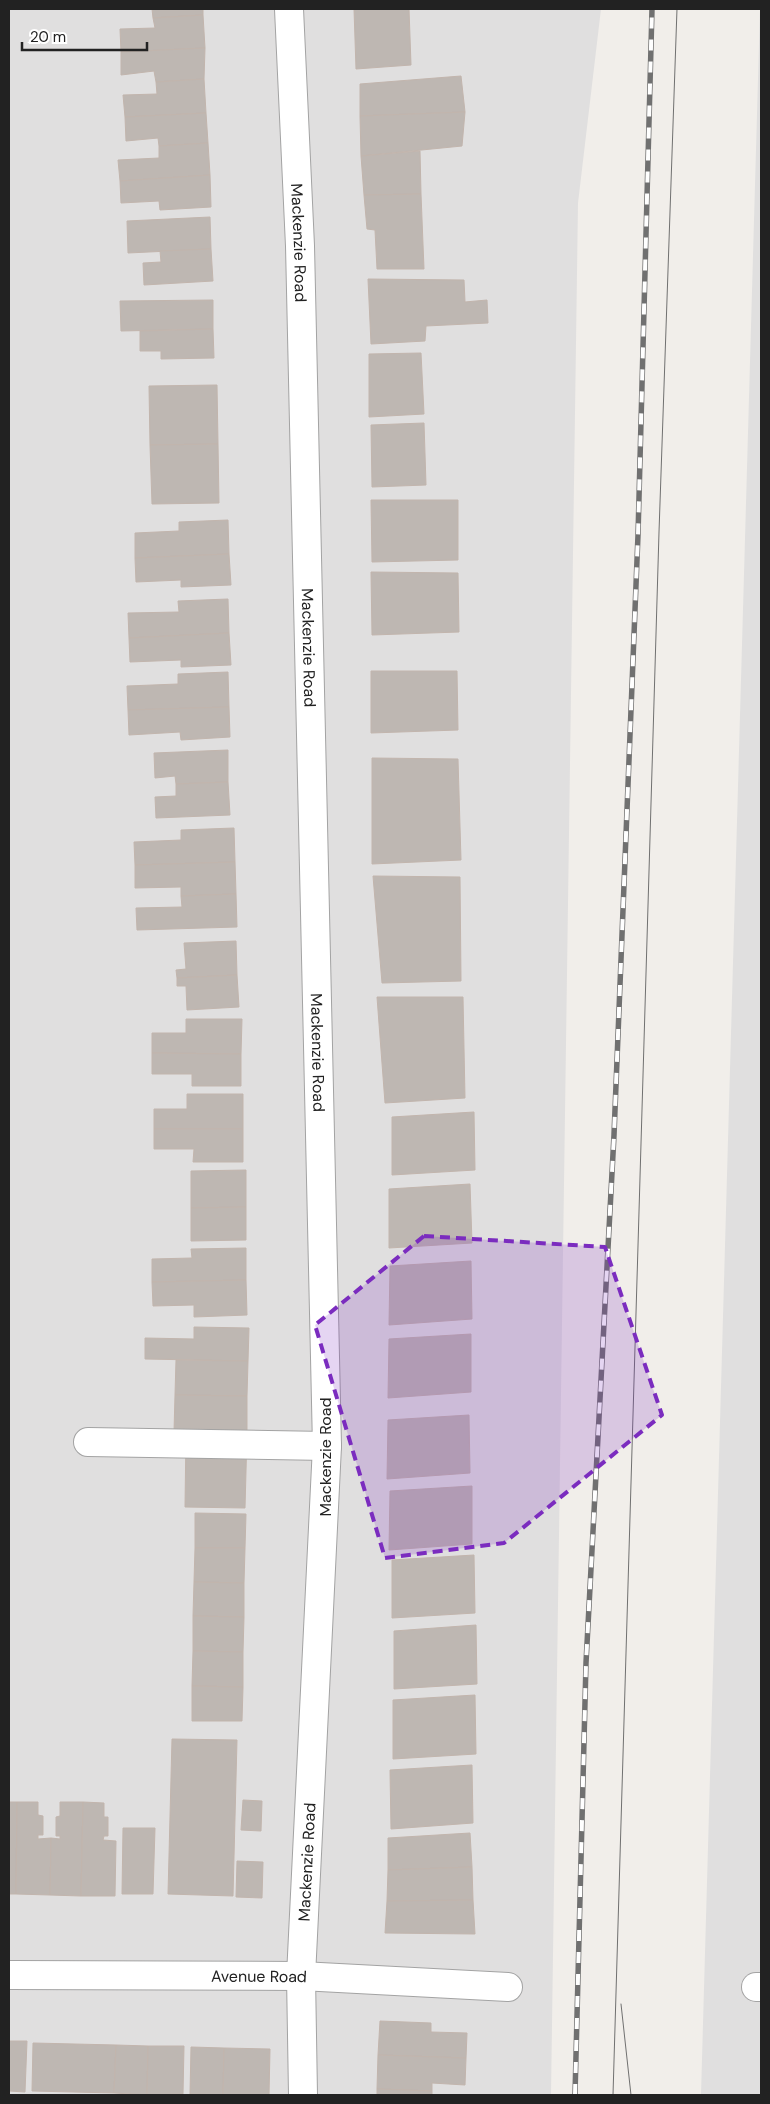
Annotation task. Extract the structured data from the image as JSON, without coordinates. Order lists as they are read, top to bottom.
{
  "streets": {
    "street": ["Mackenzie Road", "Avenue Road"]
  },
  "crossings": [
    ["Mackenzie Road", "Avenue Road"]
  ],
  "scale_bar": "20 m"
}
